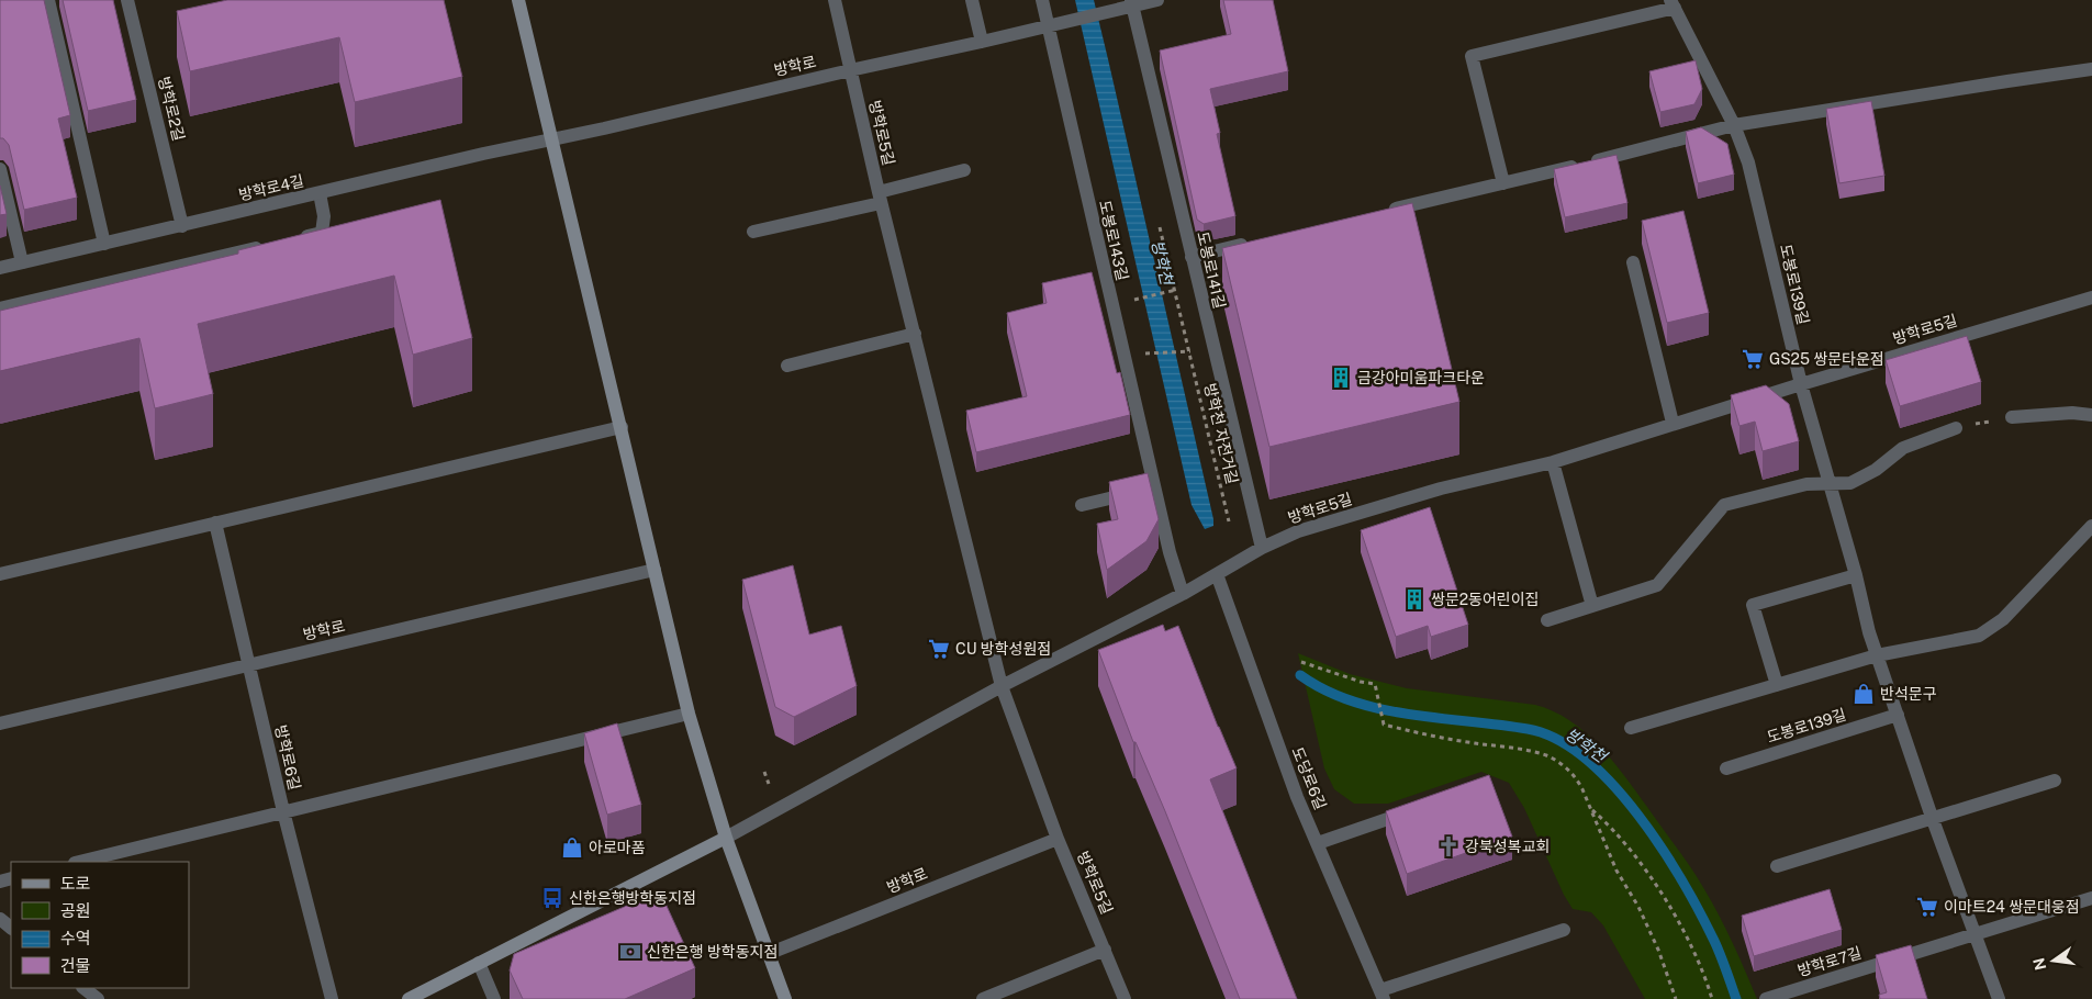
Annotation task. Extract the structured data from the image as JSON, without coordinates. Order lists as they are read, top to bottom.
{
  "streets": {
    "street": [
      "방학로",
      "방학로2길",
      "방학로5길",
      "방학로4길",
      "도봉로143길",
      "도봉로141길",
      "도봉로139길",
      "방학로6길",
      "도당로6길",
      "방학로7길"
    ],
    "path": ["방학천 자전거길"]
  },
  "crossings": [
    ["방학로", "방학로5길"],
    ["방학로", "방학로4길"],
    ["방학로", "도봉로143길"],
    ["방학로", "도봉로141길"],
    ["방학로", "방학로6길"],
    ["방학로2길", "방학로4길"],
    ["방학로5길", "도봉로143길"],
    ["방학로5길", "도봉로141길"],
    ["방학로5길", "도봉로139길"],
    ["방학로5길", "도당로6길"],
    ["도봉로139길", "방학로7길"]
  ],
  "water": ["방학천"],
  "places": {
    "supermarket": ["GS25 쌍문타운점", "CU 방학성원점", "이마트24 쌍문대웅점"],
    "building": ["금강아미움파크타운", "쌍문2동어린이집"],
    "shop": ["반석문구", "아로마폼"],
    "church": ["강북성복교회"],
    "bus stop": ["신한은행방학동지점"],
    "bank": ["신한은행 방학동지점"]
  },
  "legend": [
    "도로",
    "공원",
    "수역",
    "건물"
  ],
  "north": "left"
}
